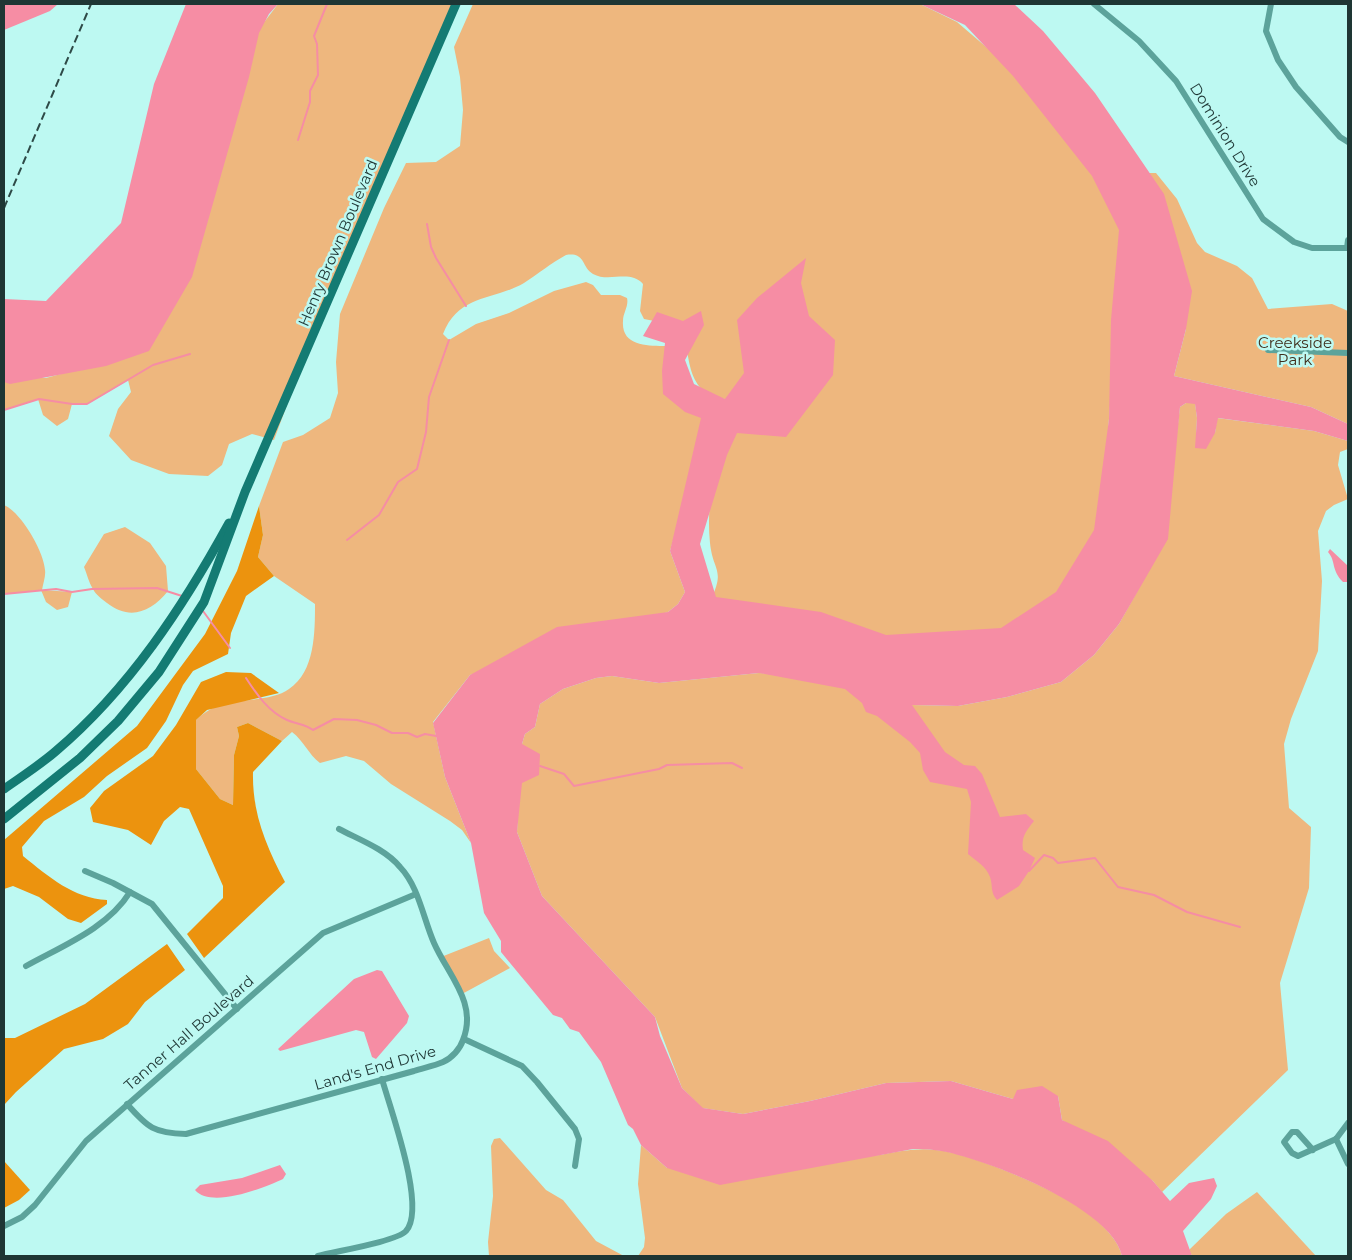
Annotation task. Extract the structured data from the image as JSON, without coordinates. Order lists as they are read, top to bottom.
{
  "streets": {
    "main road": ["Henry Brown Boulevard"],
    "street": ["Dominion Drive", "Tanner Hall Boulevard", "Land's End Drive"]
  },
  "crossings": [
    ["Tanner Hall Boulevard", "Land's End Drive"]
  ],
  "parks": ["Creekside Park"]
}
